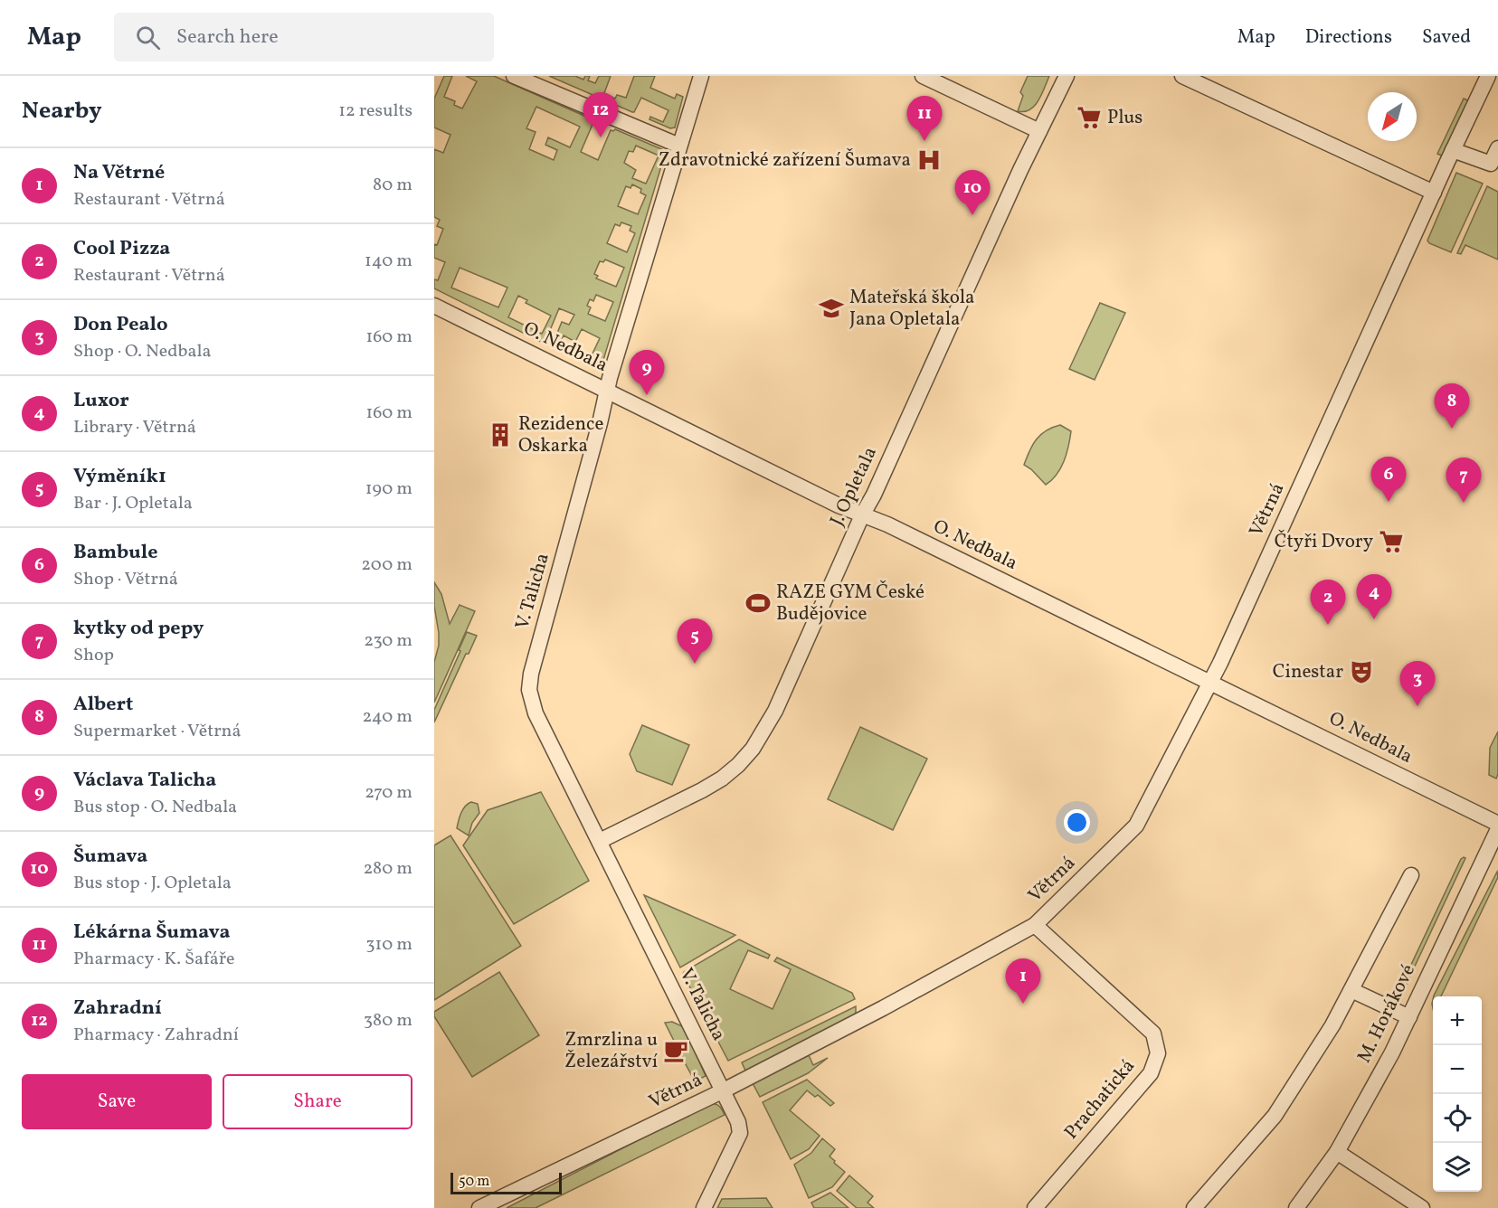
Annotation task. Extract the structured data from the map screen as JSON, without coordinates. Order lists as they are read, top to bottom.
{
  "streets": {
    "street": [
      "O. Nedbala",
      "J. Opletala",
      "Větrná",
      "V. Talicha",
      "M. Horákové",
      "Prachatická"
    ]
  },
  "crossings": [
    ["O. Nedbala", "J. Opletala"],
    ["O. Nedbala", "Větrná"],
    ["O. Nedbala", "V. Talicha"],
    ["J. Opletala", "V. Talicha"],
    ["Větrná", "V. Talicha"],
    ["Větrná", "Prachatická"]
  ],
  "places": {
    "supermarket": ["Plus", "Čtyři Dvory"],
    "hospital": ["Zdravotnické zařízení Šumava"],
    "school or university": ["Mateřská škola Jana Opletala"],
    "building": ["Rezidence Oskarka"],
    "sports": ["RAZE GYM České Budějovice"],
    "theatre": ["Cinestar"],
    "cafe": ["Zmrzlina u Železářství"]
  },
  "scale_bar": "50 m",
  "north": "bottom left",
  "page": {
    "header": "Map",
    "search": "Search here",
    "nav": ["Map", "Directions", "Saved"],
    "heading": ["Nearby", "12 results"],
    "pins": [
      "12",
      "11",
      "10",
      "9",
      "8",
      "6",
      "7",
      "4",
      "2",
      "5",
      "3",
      "1"
    ],
    "list": [
      {
        "mark": "1",
        "name": "Na Větrné",
        "note": "Restaurant · Větrná",
        "value": "80 m"
      },
      {
        "mark": "2",
        "name": "Cool Pizza",
        "note": "Restaurant · Větrná",
        "value": "140 m"
      },
      {
        "mark": "3",
        "name": "Don Pealo",
        "note": "Shop · O. Nedbala",
        "value": "160 m"
      },
      {
        "mark": "4",
        "name": "Luxor",
        "note": "Library · Větrná",
        "value": "160 m"
      },
      {
        "mark": "5",
        "name": "Výměník1",
        "note": "Bar · J. Opletala",
        "value": "190 m"
      },
      {
        "mark": "6",
        "name": "Bambule",
        "note": "Shop · Větrná",
        "value": "200 m"
      },
      {
        "mark": "7",
        "name": "kytky od pepy",
        "note": "Shop",
        "value": "230 m"
      },
      {
        "mark": "8",
        "name": "Albert",
        "note": "Supermarket · Větrná",
        "value": "240 m"
      },
      {
        "mark": "9",
        "name": "Václava Talicha",
        "note": "Bus stop · O. Nedbala",
        "value": "270 m"
      },
      {
        "mark": "10",
        "name": "Šumava",
        "note": "Bus stop · J. Opletala",
        "value": "280 m"
      },
      {
        "mark": "11",
        "name": "Lékárna Šumava",
        "note": "Pharmacy · K. Šafáře",
        "value": "310 m"
      },
      {
        "mark": "12",
        "name": "Zahradní",
        "note": "Pharmacy · Zahradní",
        "value": "380 m"
      }
    ],
    "map_buttons": ["+", "−"],
    "buttons": ["Save", "Share"],
    "scale": "50 m"
  }
}
